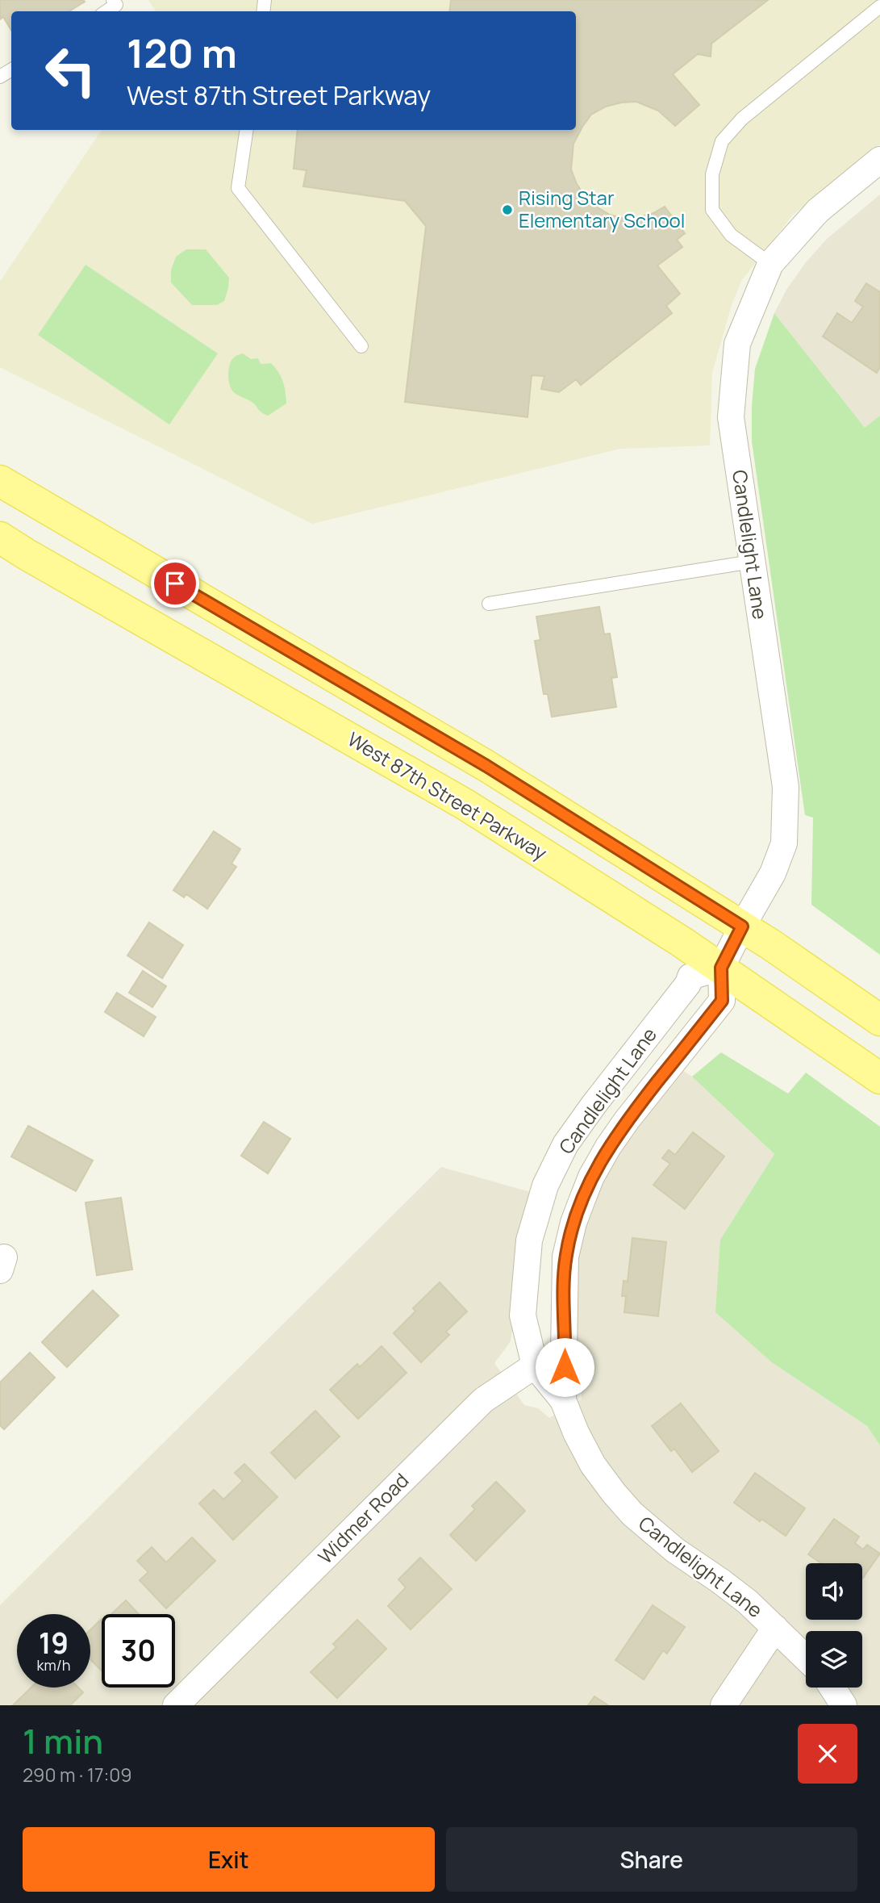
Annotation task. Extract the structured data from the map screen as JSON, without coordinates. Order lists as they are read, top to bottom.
{
  "streets": {
    "main road": ["West 87th Street Parkway"],
    "street": ["Candlelight Lane", "Widmer Road"]
  },
  "crossings": [
    ["Candlelight Lane", "West 87th Street Parkway"],
    ["Candlelight Lane", "Widmer Road"]
  ],
  "places": ["Rising Star Elementary School"],
  "page": {
    "turn": ["120 m", "West 87th Street Parkway"],
    "speed": "19 km/h",
    "limit": "30",
    "heading": ["1 min", "290 m · 17:09"],
    "buttons": ["Exit", "Share"]
  }
}
